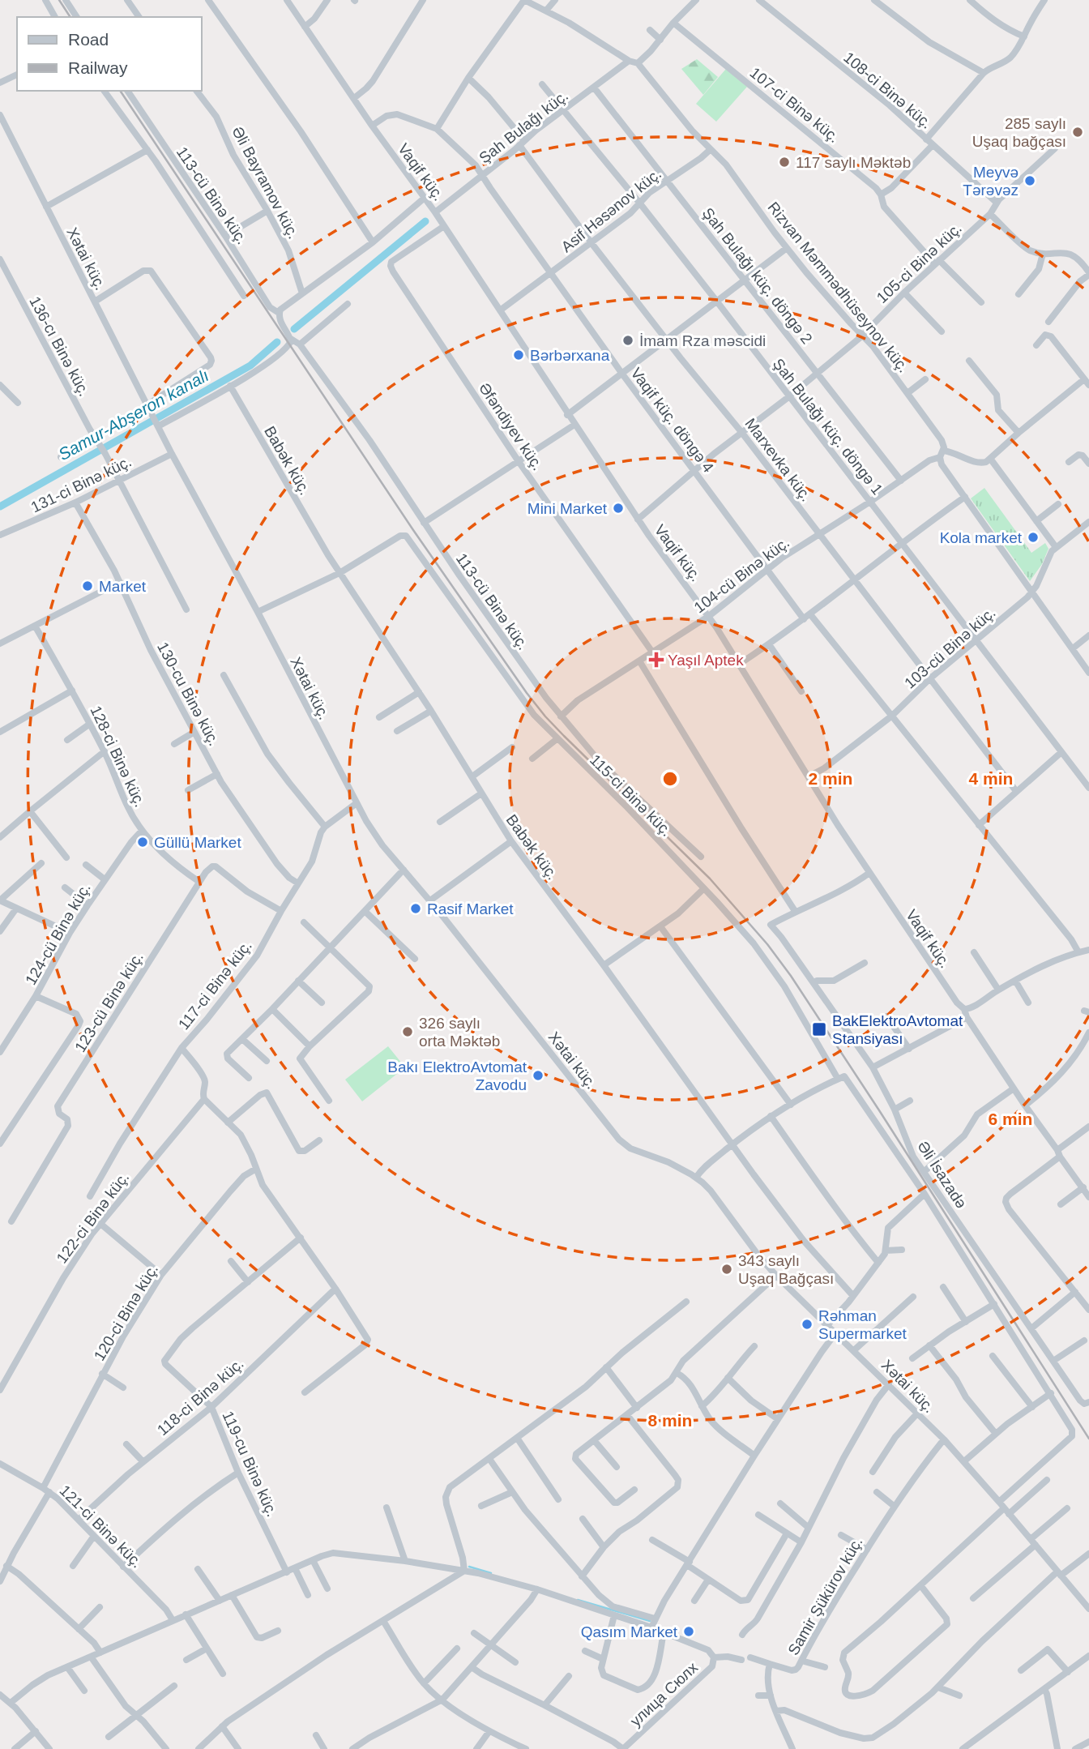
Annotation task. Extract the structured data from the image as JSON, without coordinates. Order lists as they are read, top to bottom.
{
  "streets": {
    "street": [
      "108-ci Binə küç.",
      "107-ci Binə küç.",
      "Şah Bulağı küç.",
      "Vaqif küç.",
      "Əli Bayramov küç.",
      "113-cü Binə küç.",
      "Asif Həsənov küç.",
      "Xətai küç.",
      "105-ci Binə küç.",
      "Şah Bulağı küç. döngə 2",
      "Rizvan Məmmədhüseynov küç.",
      "136-cı Binə küç.",
      "Vaqif küç. döngə 4",
      "Əfəndiyev küç.",
      "Şah Bulağı küç. döngə 1",
      "Marxevka küç.",
      "Babək küç.",
      "131-ci Binə küç.",
      "104-cü Binə küç.",
      "103-cü Binə küç.",
      "130-cu Binə küç.",
      "128-ci Binə küç.",
      "115-ci Binə küç.",
      "124-cü Binə küç.",
      "117-ci Binə küç.",
      "123-cü Binə küç.",
      "Əli İsazadə",
      "122-ci Binə küç.",
      "120-ci Binə küç.",
      "118-ci Binə küç.",
      "119-cu Binə küç.",
      "121-ci Binə küç.",
      "Samir Şükürov küç.",
      "улица Сюлх"
    ]
  },
  "crossings": [
    ["108-ci Binə küç.", "105-ci Binə küç."],
    ["107-ci Binə küç.", "105-ci Binə küç."],
    ["Şah Bulağı küç.", "Vaqif küç."],
    ["Şah Bulağı küç.", "Şah Bulağı küç. döngə 2"],
    ["Şah Bulağı küç.", "Vaqif küç. döngə 4"],
    ["Şah Bulağı küç.", "Şah Bulağı küç. döngə 1"],
    ["Şah Bulağı küç.", "Marxevka küç."],
    ["Vaqif küç.", "Asif Həsənov küç."],
    ["Vaqif küç.", "105-ci Binə küç."],
    ["Vaqif küç.", "Əfəndiyev küç."],
    ["Vaqif küç.", "104-cü Binə küç."],
    ["Vaqif küç.", "103-cü Binə küç."],
    ["113-cü Binə küç.", "104-cü Binə küç."],
    ["Asif Həsənov küç.", "Şah Bulağı küç. döngə 2"],
    ["Asif Həsənov küç.", "Rizvan Məmmədhüseynov küç."],
    ["Asif Həsənov küç.", "Vaqif küç. döngə 4"],
    ["Asif Həsənov küç.", "Şah Bulağı küç. döngə 1"],
    ["Asif Həsənov küç.", "Marxevka küç."],
    ["Xətai küç.", "131-ci Binə küç."],
    ["Xətai küç.", "Samir Şükürov küç."],
    ["105-ci Binə küç.", "Şah Bulağı küç. döngə 2"],
    ["105-ci Binə küç.", "Rizvan Məmmədhüseynov küç."],
    ["105-ci Binə küç.", "Vaqif küç. döngə 4"],
    ["105-ci Binə küç.", "Şah Bulağı küç. döngə 1"],
    ["105-ci Binə küç.", "Marxevka küç."],
    ["Şah Bulağı küç. döngə 2", "104-cü Binə küç."],
    ["Rizvan Məmmədhüseynov küç.", "104-cü Binə küç."],
    ["Rizvan Məmmədhüseynov küç.", "103-cü Binə küç."],
    ["136-cı Binə küç.", "131-ci Binə küç."],
    ["Vaqif küç. döngə 4", "104-cü Binə küç."],
    ["Əfəndiyev küç.", "104-cü Binə küç."],
    ["Şah Bulağı küç. döngə 1", "104-cü Binə küç."],
    ["Şah Bulağı küç. döngə 1", "103-cü Binə küç."],
    ["Marxevka küç.", "104-cü Binə küç."],
    ["Marxevka küç.", "103-cü Binə küç."],
    ["Babək küç.", "115-ci Binə küç."],
    ["131-ci Binə küç.", "130-cu Binə küç."],
    ["130-cu Binə küç.", "117-ci Binə küç."],
    ["128-ci Binə küç.", "124-cü Binə küç."],
    ["128-ci Binə küç.", "123-cü Binə küç."],
    ["117-ci Binə küç.", "123-cü Binə küç."],
    ["117-ci Binə küç.", "122-ci Binə küç."],
    ["120-ci Binə küç.", "121-ci Binə küç."],
    ["118-ci Binə küç.", "119-cu Binə küç."],
    ["118-ci Binə küç.", "121-ci Binə küç."],
    ["119-cu Binə küç.", "улица Сюлх"],
    ["121-ci Binə küç.", "улица Сюлх"]
  ],
  "water": ["Samur-Abşeron kanalı"],
  "places": {
    "other": [
      "285 saylı Uşaq bağçası",
      "117 saylı Məktəb",
      "Meyvə Tərəvəz",
      "İmam Rza məscidi",
      "Bərbərxana",
      "Mini Market",
      "Kola market",
      "Market",
      "Güllü Market",
      "Rasif Market",
      "326 saylı orta Məktəb",
      "Bakı ElektroAvtomat Zavodu",
      "343 saylı Uşaq Bağçası",
      "Rəhman Supermarket",
      "Qasım Market"
    ],
    "health": ["Yaşıl Aptek"],
    "transit": ["BakElektroAvtomat Stansiyası"]
  },
  "legend": ["Road", "Railway"],
  "rings": [
    "2 min",
    "4 min",
    "6 min",
    "8 min"
  ]
}
